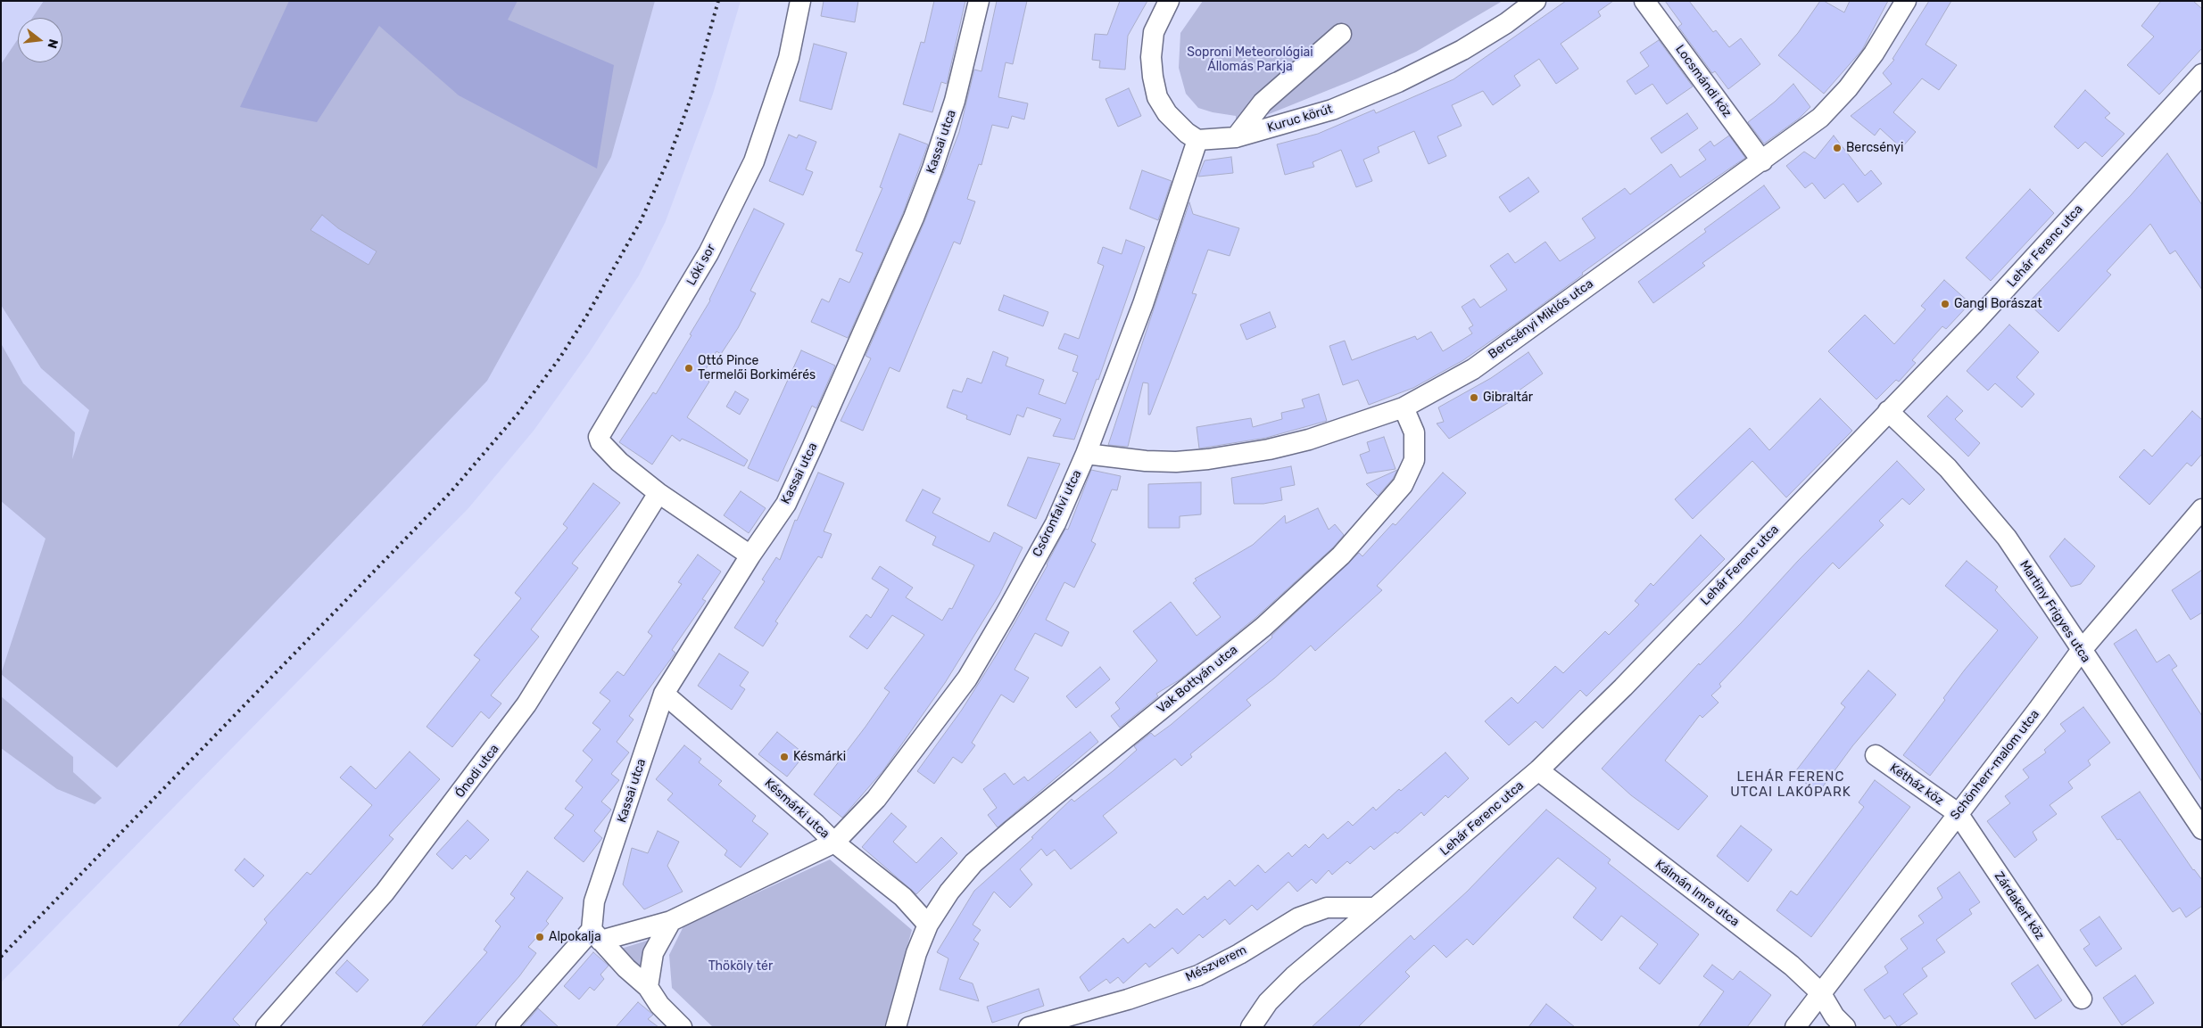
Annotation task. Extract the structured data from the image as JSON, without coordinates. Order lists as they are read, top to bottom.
{
  "streets": {
    "street": [
      "Locsmándi köz",
      "Kuruc körút",
      "Kassai utca",
      "Lehár Ferenc utca",
      "Lóki sor",
      "Bercsényi Miklós utca",
      "Csóronfalvi utca",
      "Martiny Frigyes utca",
      "Vak Bottyán utca",
      "Schönherr-malom utca",
      "Ónodi utca",
      "Kétház köz",
      "Késmárki utca",
      "Kálmán Imre utca",
      "Zárdakert köz",
      "Mészverem"
    ]
  },
  "crossings": [
    ["Locsmándi köz", "Bercsényi Miklós utca"],
    ["Kuruc körút", "Csóronfalvi utca"],
    ["Kassai utca", "Késmárki utca"],
    ["Lehár Ferenc utca", "Martiny Frigyes utca"],
    ["Lehár Ferenc utca", "Kálmán Imre utca"],
    ["Lehár Ferenc utca", "Mészverem"],
    ["Lóki sor", "Ónodi utca"],
    ["Bercsényi Miklós utca", "Csóronfalvi utca"],
    ["Bercsényi Miklós utca", "Vak Bottyán utca"],
    ["Csóronfalvi utca", "Késmárki utca"],
    ["Martiny Frigyes utca", "Schönherr-malom utca"],
    ["Vak Bottyán utca", "Késmárki utca"],
    ["Schönherr-malom utca", "Kétház köz"],
    ["Schönherr-malom utca", "Kálmán Imre utca"],
    ["Schönherr-malom utca", "Zárdakert köz"],
    ["Kétház köz", "Zárdakert köz"]
  ],
  "districts": ["LEHÁR FERENC UTCAI LAKÓPARK"],
  "parks": ["Soproni Meteorológiai Állomás Parkja", "Thököly tér"],
  "places": [
    "Bercsényi",
    "Gangl Borászat",
    "Ottó Pince Termelői Borkimérés",
    "Gibraltár",
    "Késmárki",
    "Alpokalja"
  ],
  "north": "right"
}
